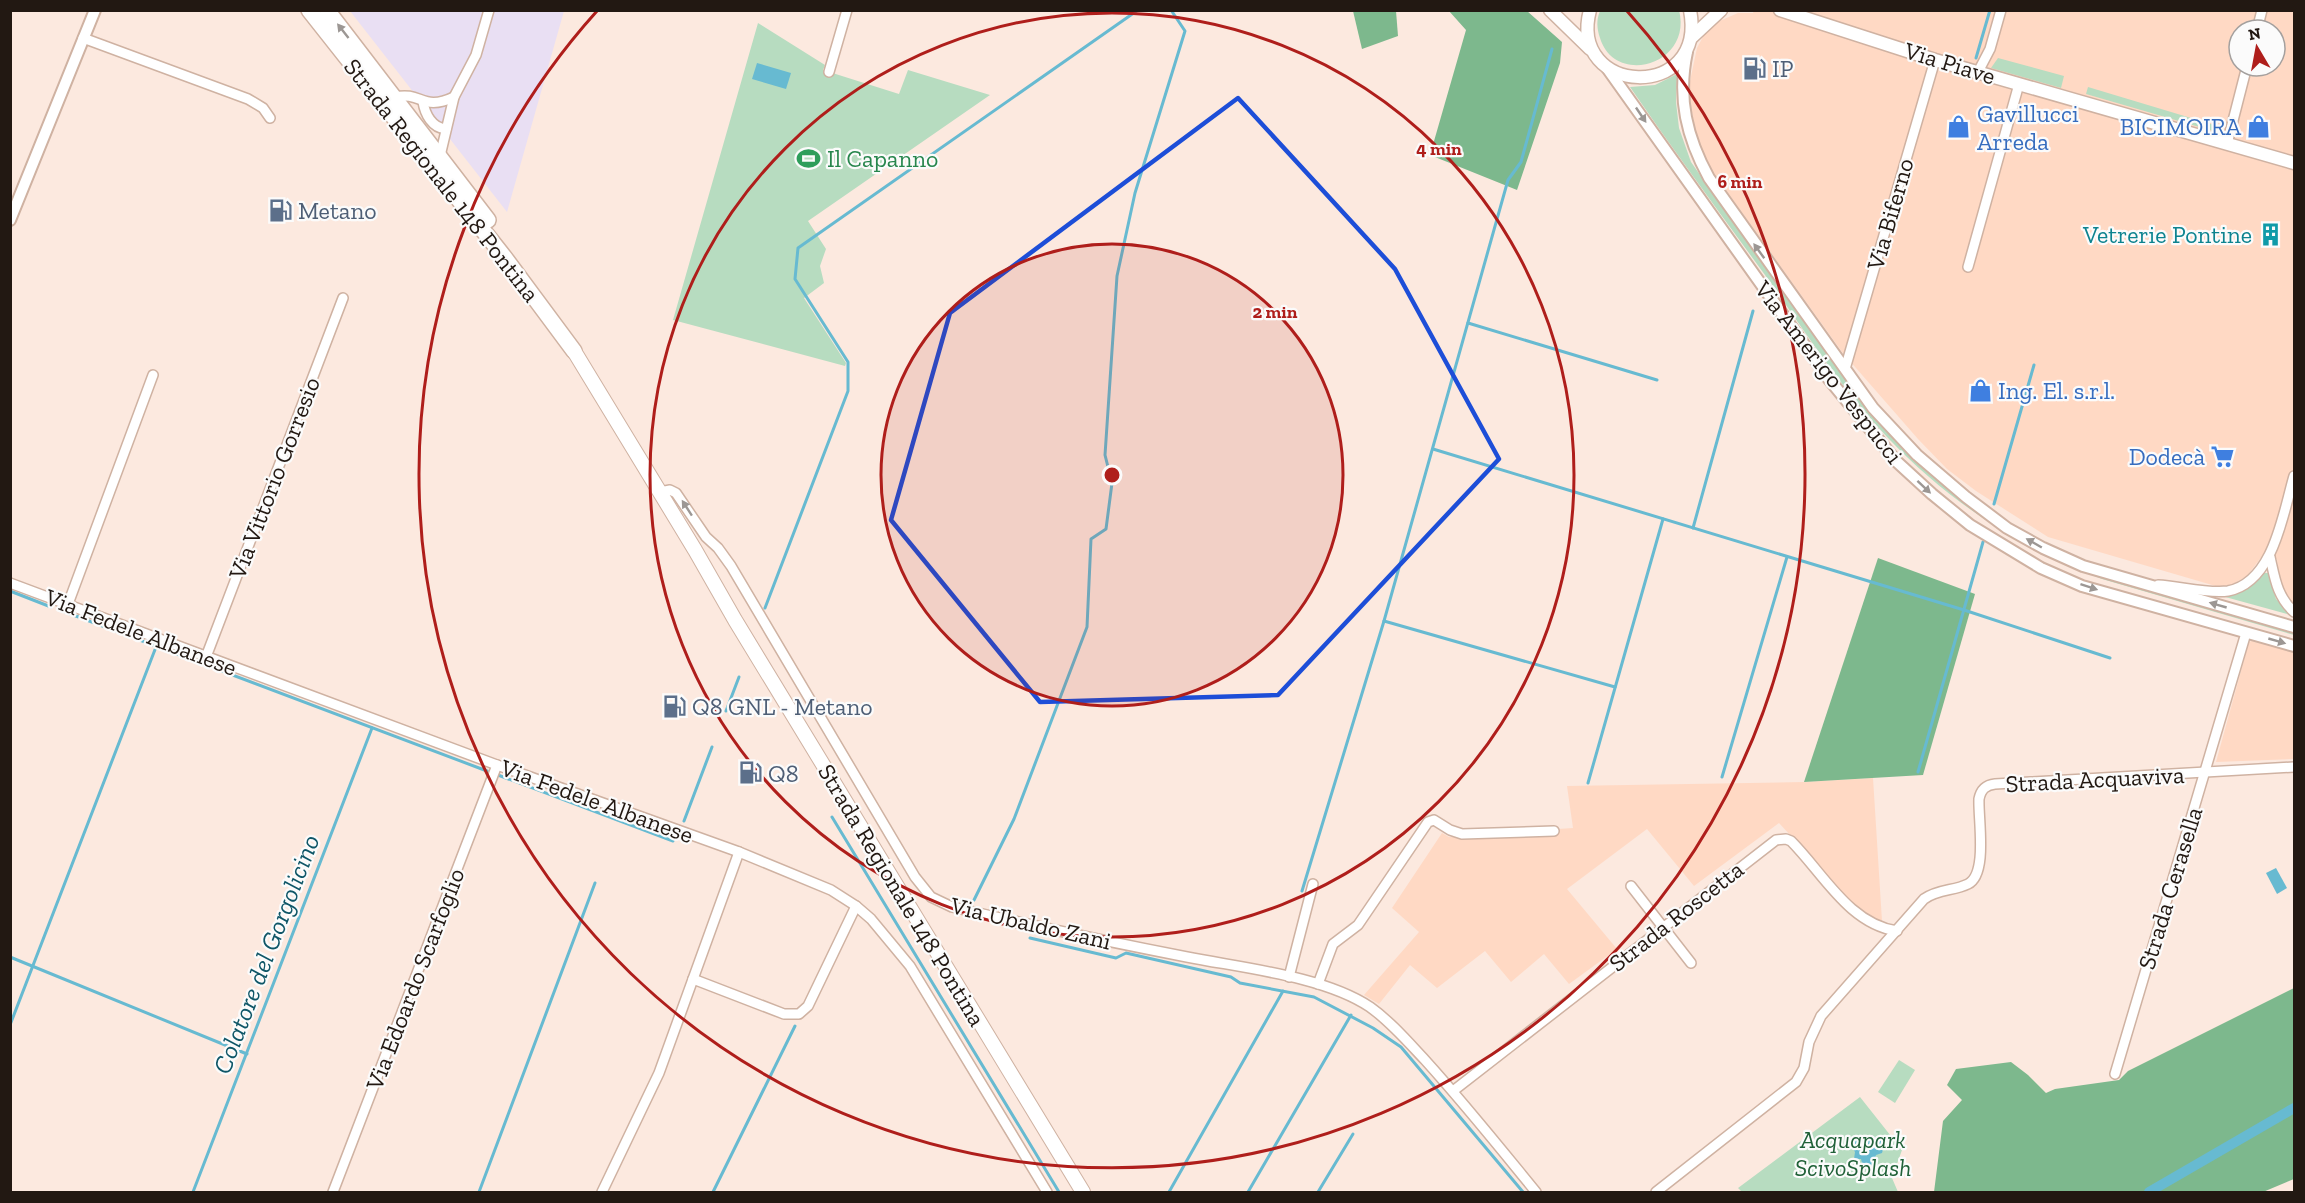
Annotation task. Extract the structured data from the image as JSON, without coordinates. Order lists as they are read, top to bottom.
{
  "streets": {
    "highway": ["Strada Regionale 148 Pontina"],
    "main road": ["Via Piave"],
    "street": [
      "Via Biferno",
      "Via Amerigo Vespucci",
      "Via Vittorio Gorresio",
      "Via Fedele Albanese",
      "Strada Acquaviva",
      "Strada Cerasella",
      "Strada Roscetta",
      "Via Ubaldo Zani",
      "Via Edoardo Scarfoglio"
    ]
  },
  "crossings": [
    ["Via Piave", "Via Biferno"],
    ["Strada Regionale 148 Pontina", "Via Ubaldo Zani"],
    ["Via Biferno", "Via Amerigo Vespucci"],
    ["Via Amerigo Vespucci", "Strada Cerasella"],
    ["Via Vittorio Gorresio", "Via Fedele Albanese"],
    ["Via Fedele Albanese", "Via Edoardo Scarfoglio"],
    ["Strada Acquaviva", "Strada Cerasella"],
    ["Strada Acquaviva", "Strada Roscetta"],
    ["Strada Roscetta", "Via Ubaldo Zani"]
  ],
  "one_way": ["Via Ubaldo Zani"],
  "water": ["Colatore del Gorgolicino"],
  "parks": ["Acquapark ScivoSplash"],
  "places": {
    "fuel station": [
      "IP",
      "Metano",
      "Q8 GNL - Metano",
      "Q8"
    ],
    "shop": ["BICIMOIRA", "Gavillucci Arreda", "Ing. El. s.r.l."],
    "sports": ["Il Capanno"],
    "building": ["Vetrerie Pontine"],
    "supermarket": ["Dodecà"]
  },
  "north": "top",
  "rings": ["4 min", "6 min", "2 min"]
}
